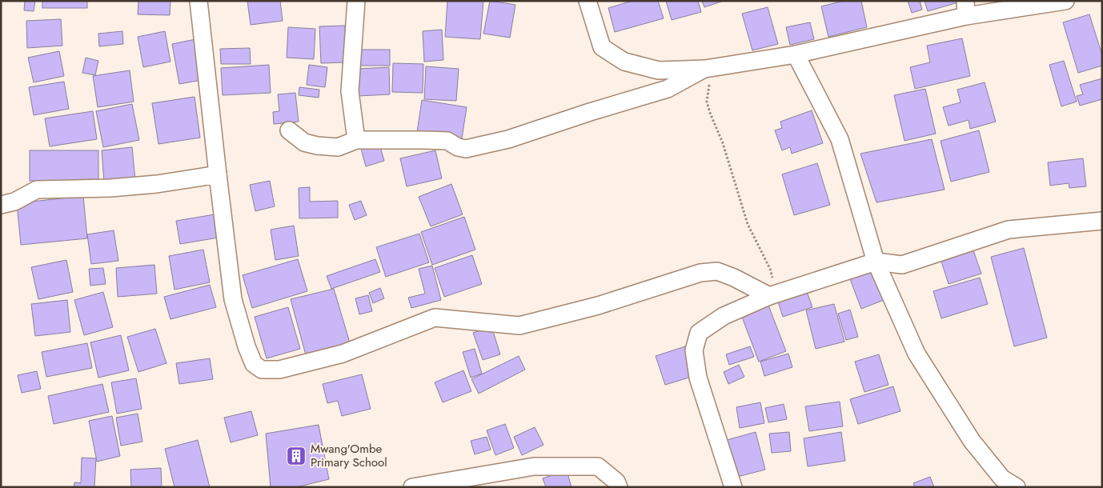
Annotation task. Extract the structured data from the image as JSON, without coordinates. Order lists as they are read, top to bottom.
{
  "places": {
    "building": ["Mwang'Ombe Primary School"]
  }
}
